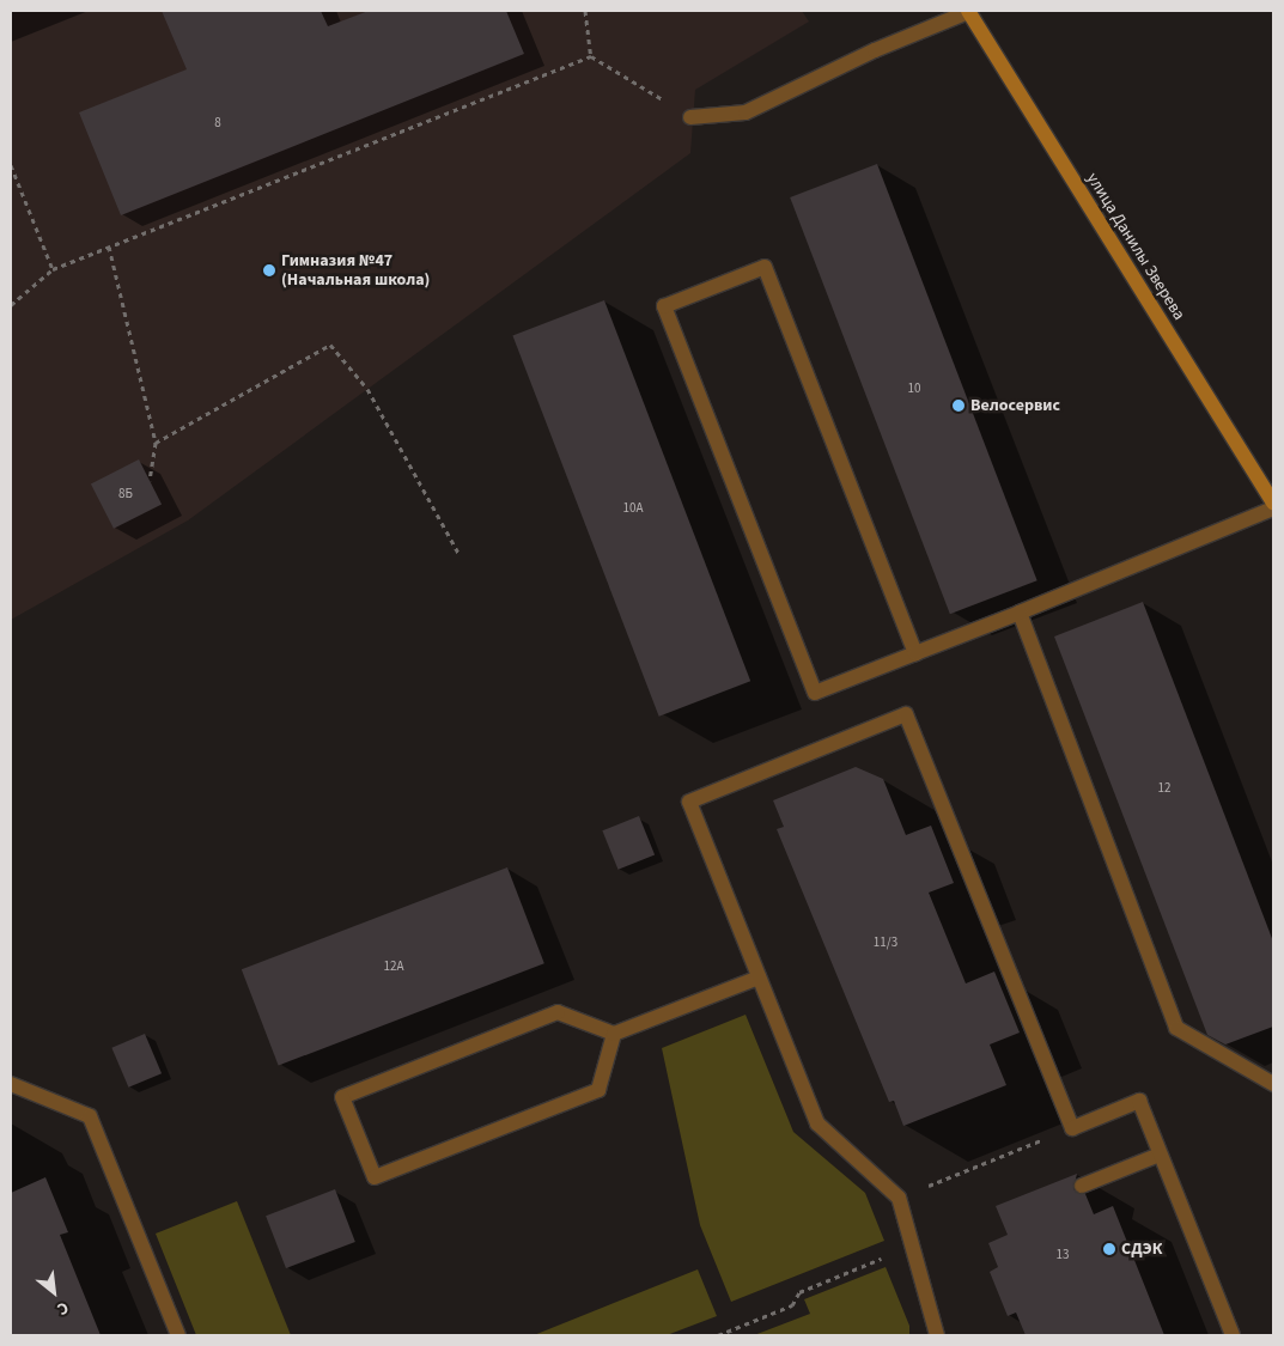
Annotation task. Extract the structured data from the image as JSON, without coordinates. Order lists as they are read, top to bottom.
{
  "streets": {
    "street": ["улица Данилы Зверева"]
  },
  "places": ["Гимназия №47 (Начальная школа)", "Велосервис", "СДЭК"],
  "house_numbers": [
    "8",
    "10",
    "8Б",
    "10А",
    "12",
    "11/3",
    "12А",
    "13"
  ],
  "north": "bottom right"
}
